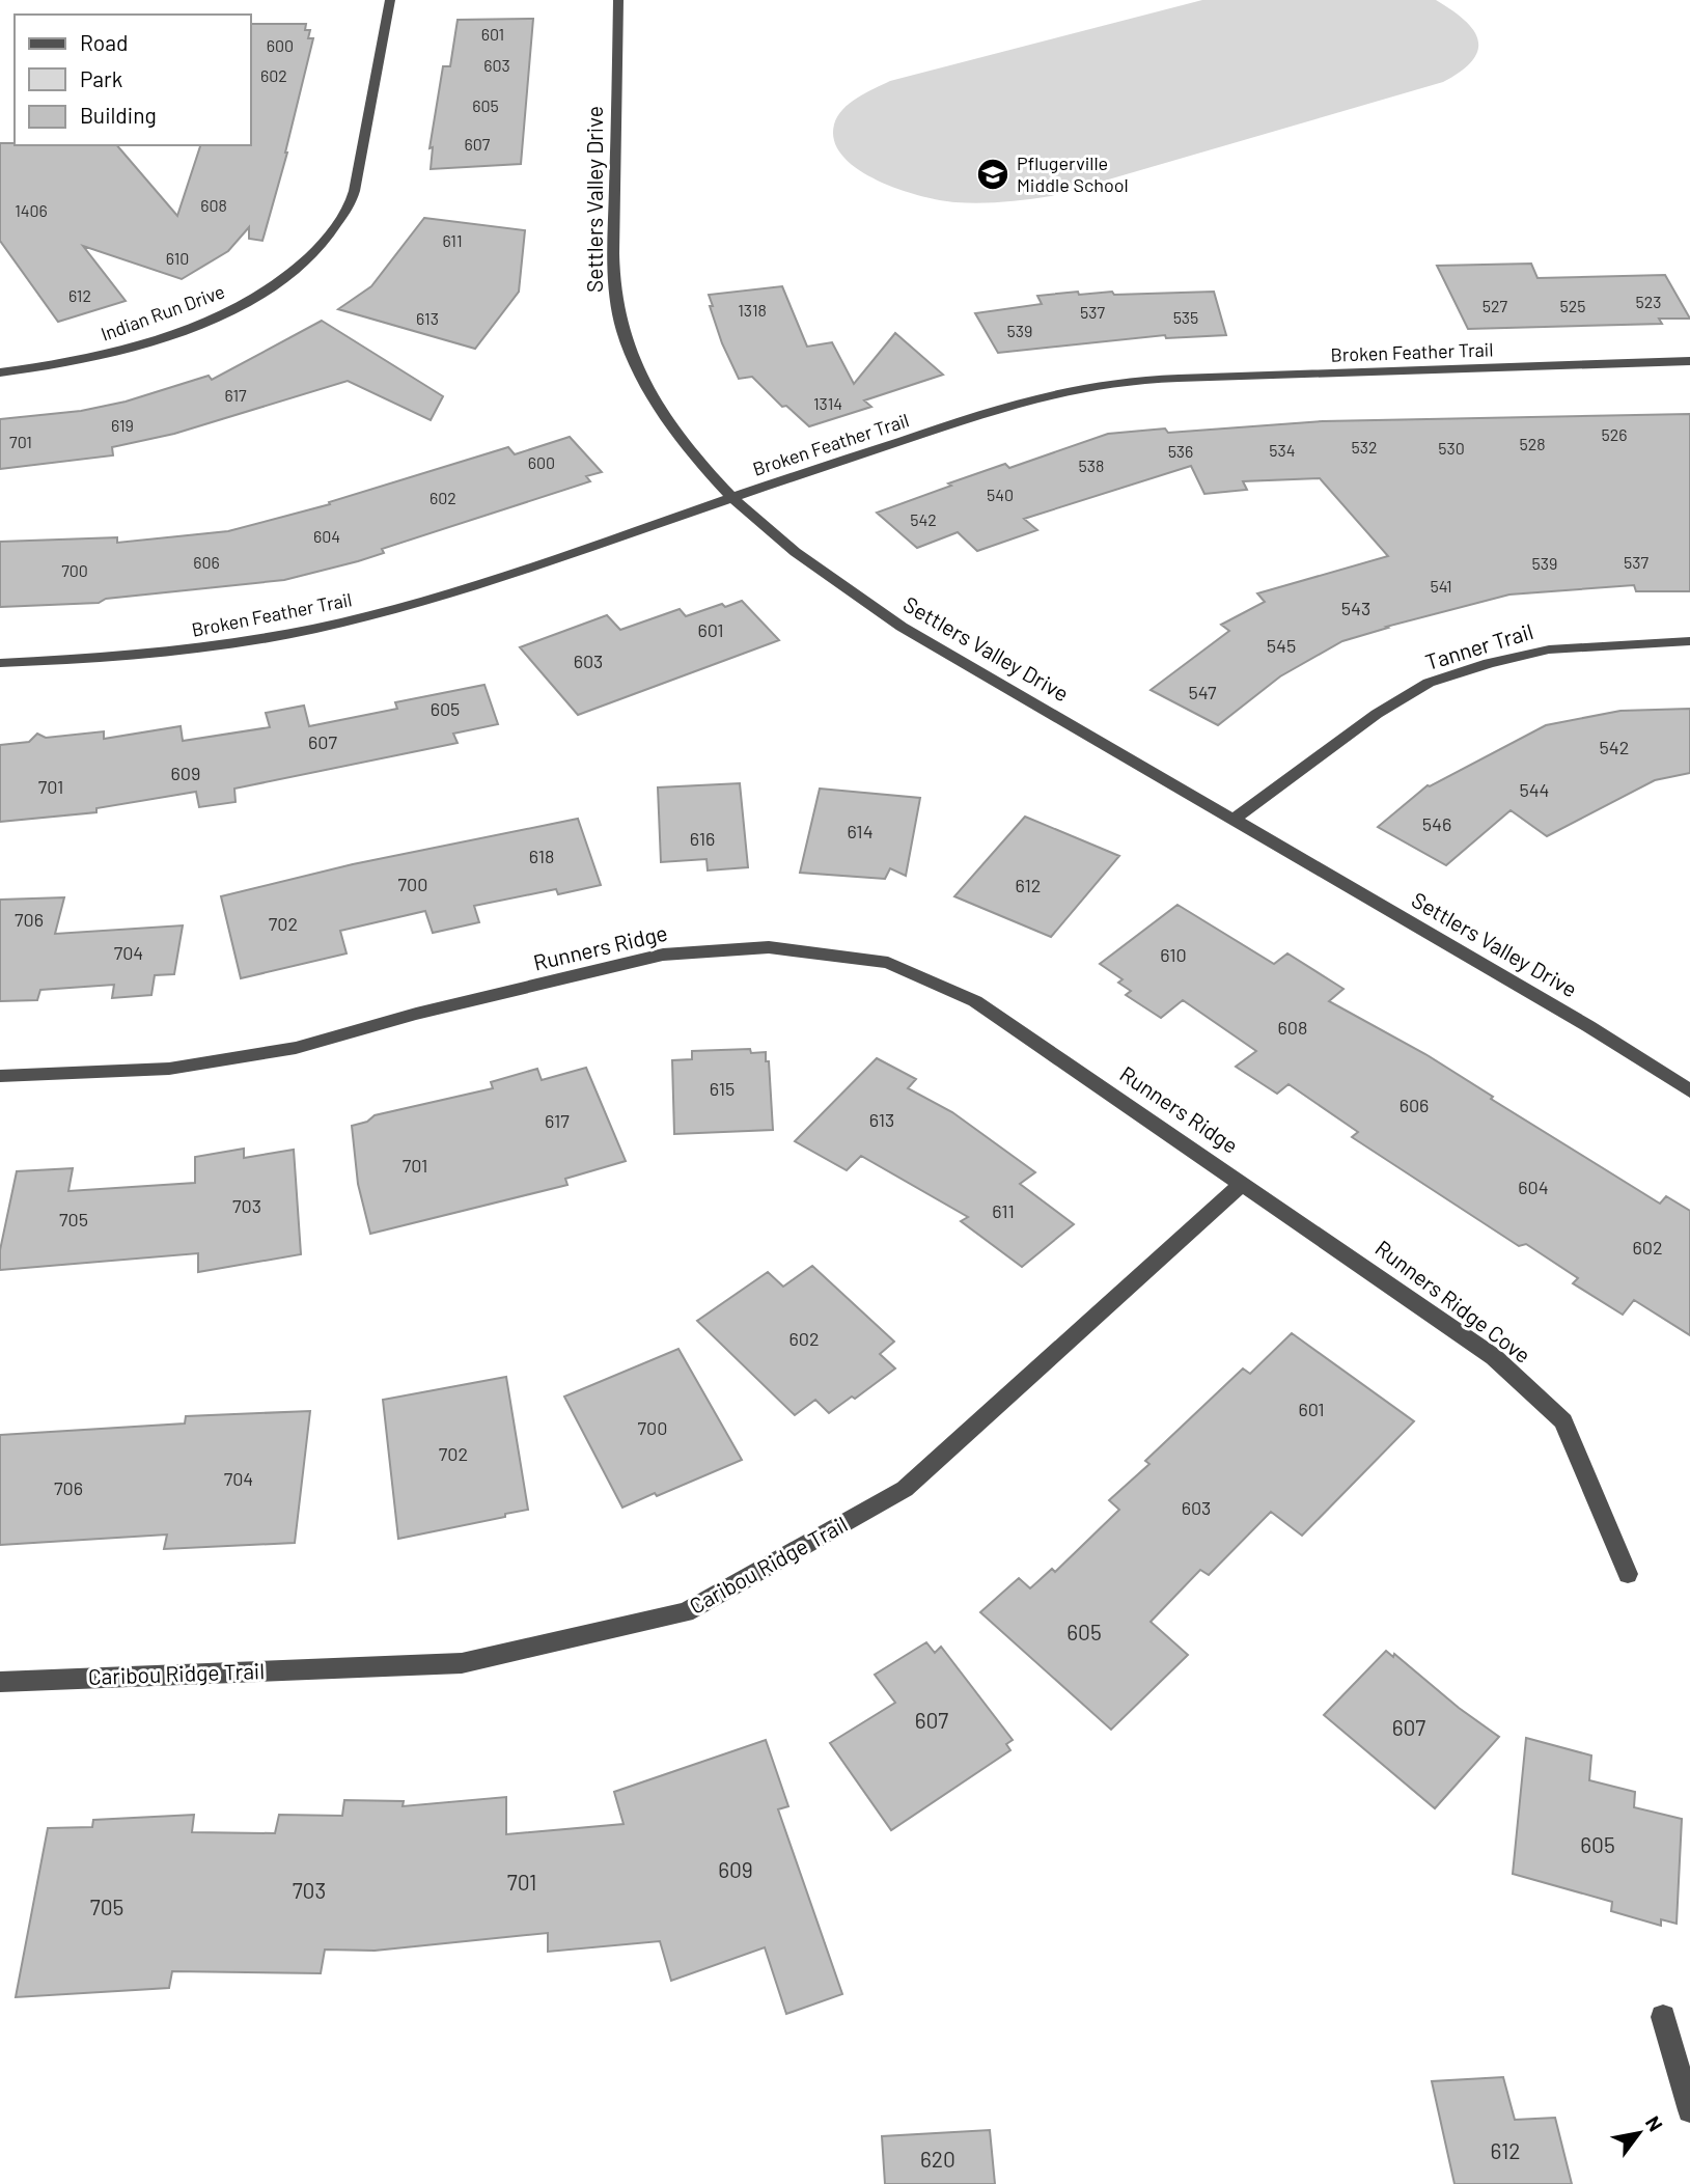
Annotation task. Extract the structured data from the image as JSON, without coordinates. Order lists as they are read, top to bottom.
{
  "streets": {
    "street": [
      "Settlers Valley Drive",
      "Indian Run Drive",
      "Broken Feather Trail",
      "Tanner Trail",
      "Runners Ridge",
      "Runners Ridge Cove",
      "Caribou Ridge Trail"
    ]
  },
  "crossings": [
    ["Settlers Valley Drive", "Broken Feather Trail"],
    ["Settlers Valley Drive", "Tanner Trail"],
    ["Runners Ridge", "Runners Ridge Cove"],
    ["Runners Ridge", "Caribou Ridge Trail"],
    ["Runners Ridge Cove", "Caribou Ridge Trail"]
  ],
  "places": {
    "school or university": ["Pflugerville Middle School"]
  },
  "house_numbers": [
    "601",
    "600",
    "603",
    "602",
    "605",
    "607",
    "608",
    "1406",
    "611",
    "610",
    "612",
    "523",
    "527",
    "525",
    "1318",
    "537",
    "535",
    "613",
    "539",
    "617",
    "1314",
    "619",
    "526",
    "701",
    "528",
    "532",
    "530",
    "534",
    "536",
    "600",
    "538",
    "540",
    "602",
    "542",
    "604",
    "606",
    "537",
    "539",
    "700",
    "541",
    "543",
    "601",
    "545",
    "603",
    "547",
    "605",
    "607",
    "542",
    "609",
    "701",
    "544",
    "546",
    "614",
    "616",
    "618",
    "700",
    "612",
    "706",
    "702",
    "704",
    "610",
    "608",
    "615",
    "606",
    "613",
    "617",
    "701",
    "604",
    "703",
    "611",
    "705",
    "602",
    "602",
    "601",
    "700",
    "702",
    "704",
    "706",
    "603",
    "605",
    "607",
    "607",
    "605",
    "609",
    "701",
    "703",
    "705",
    "612",
    "620"
  ],
  "legend": ["Road", "Park", "Building"],
  "north": "top right"
}
